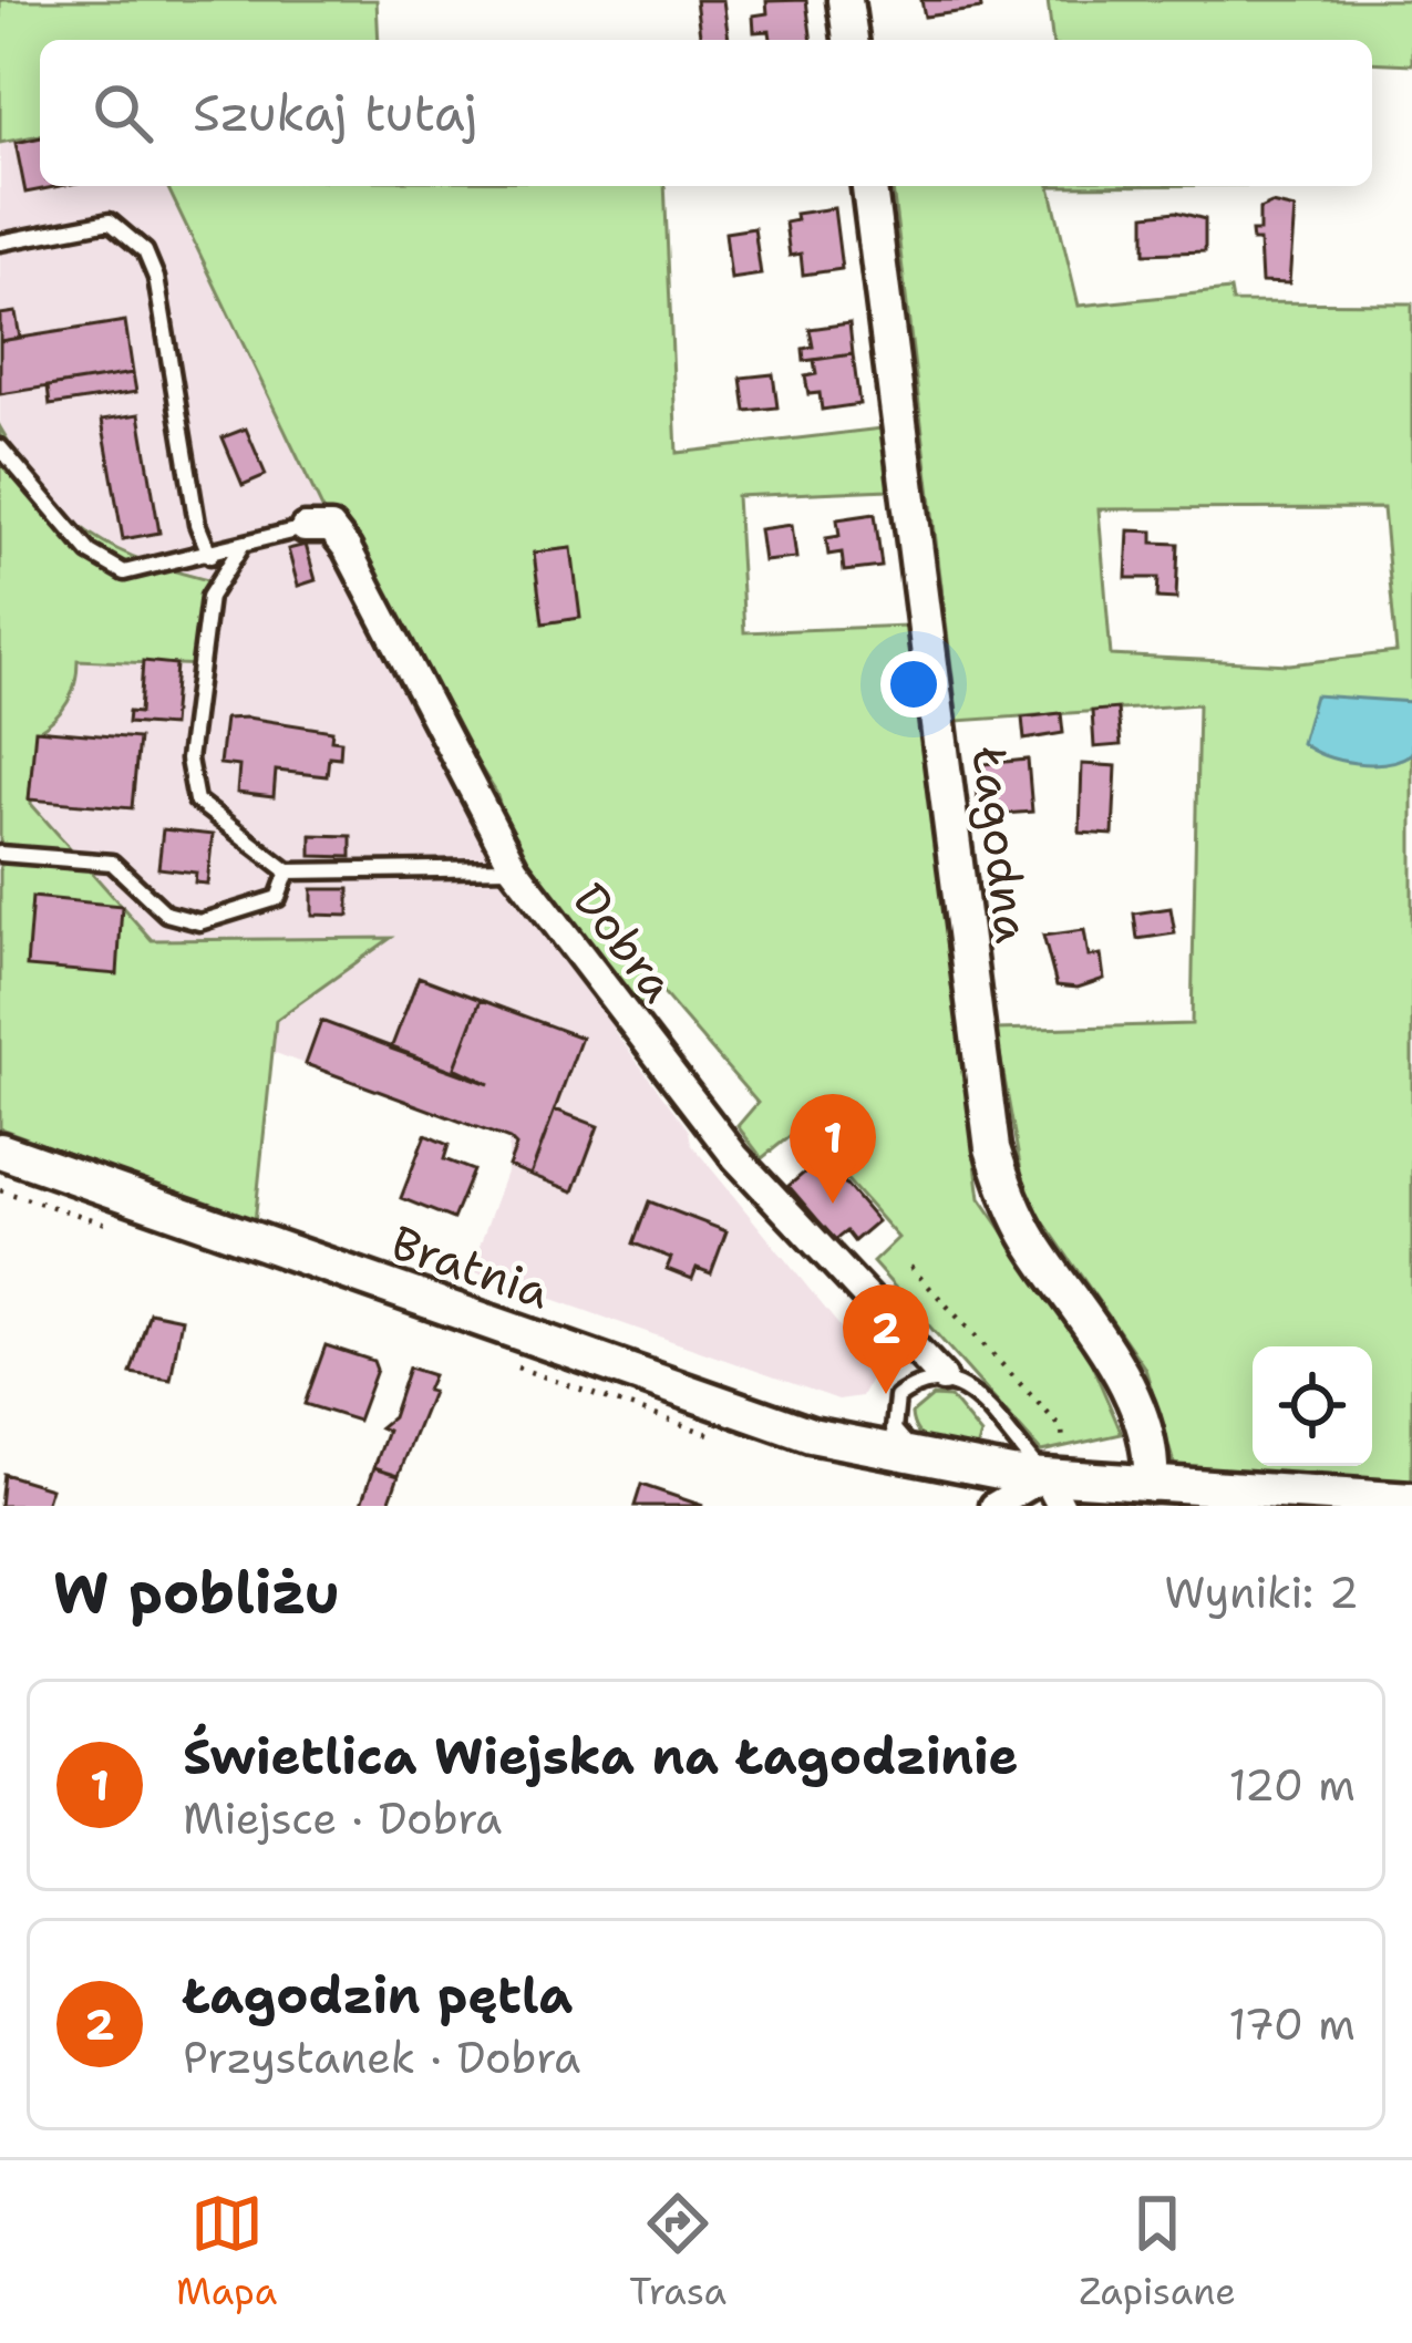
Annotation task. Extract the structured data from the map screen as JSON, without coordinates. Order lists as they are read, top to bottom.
{
  "streets": {
    "street": ["Łagodna", "Dobra", "Bratnia"]
  },
  "crossings": [
    ["Łagodna", "Bratnia"]
  ],
  "page": {
    "search": "Szukaj tutaj",
    "pins": ["1", "2"],
    "heading": ["W pobliżu", "Wyniki: 2"],
    "list": [
      {
        "mark": "1",
        "name": "Świetlica Wiejska na Łagodzinie",
        "note": "Miejsce · Dobra",
        "value": "120 m"
      },
      {
        "mark": "2",
        "name": "Łagodzin pętla",
        "note": "Przystanek · Dobra",
        "value": "170 m"
      }
    ],
    "nav": ["Mapa", "Trasa", "Zapisane"]
  }
}
